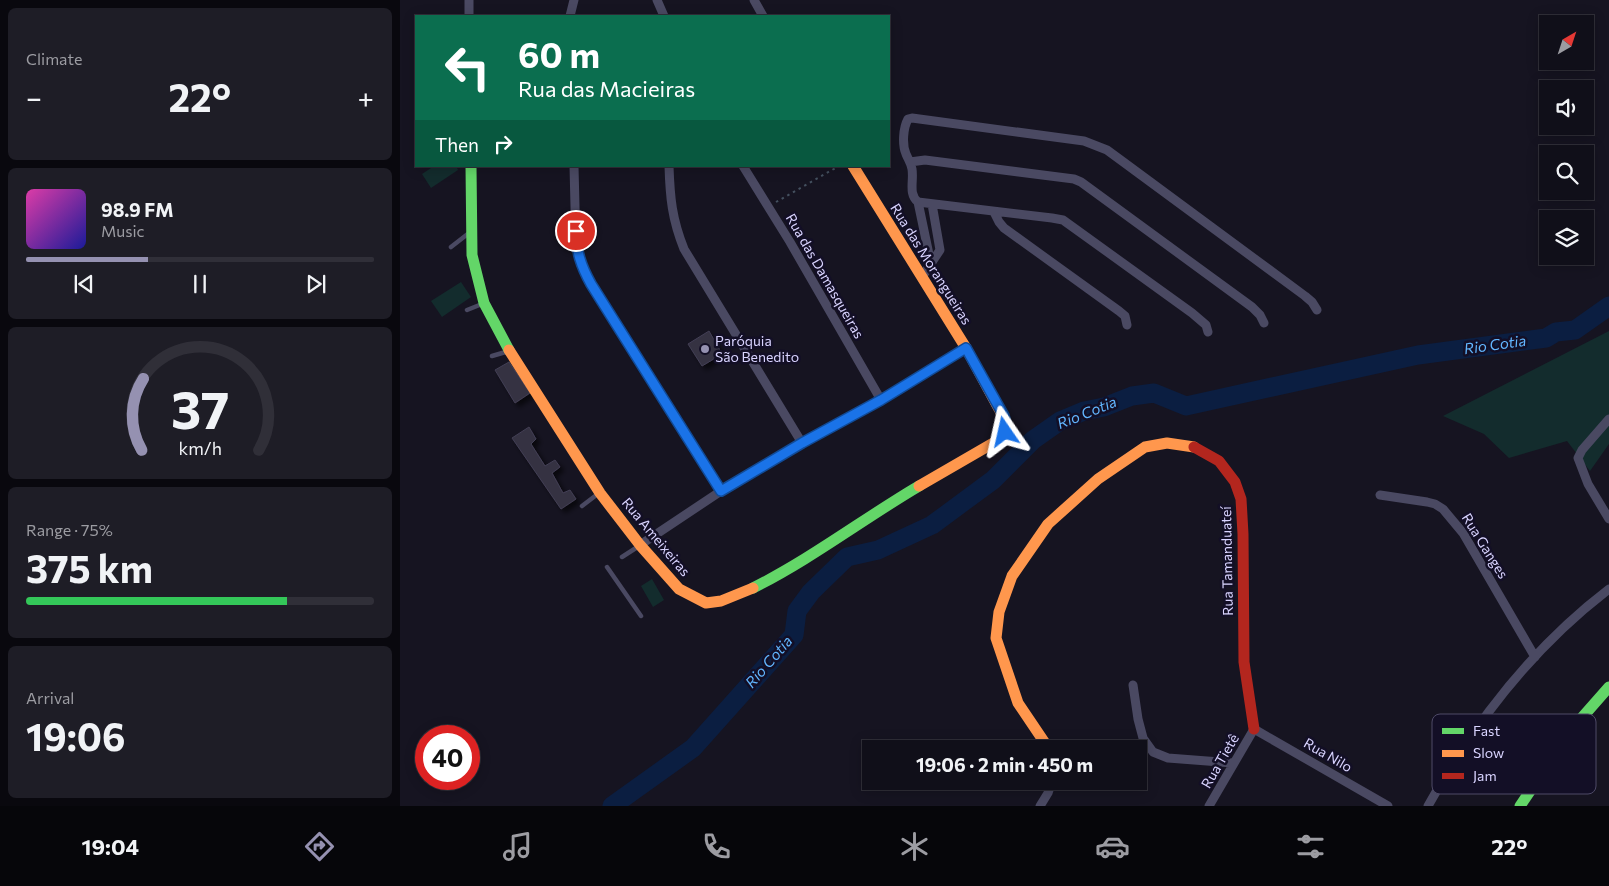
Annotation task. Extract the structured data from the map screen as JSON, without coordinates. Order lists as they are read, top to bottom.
{
  "streets": {
    "street": [
      "Rua das Morangueiras",
      "Rua das Damasqueiras",
      "Rua Ameixeiras",
      "Rua Ganges",
      "Rua Tamanduateí",
      "Rua Nilo",
      "Rua Tietê"
    ]
  },
  "crossings": [
    ["Rua das Morangueiras", "Rua Ameixeiras"],
    ["Rua Tamanduateí", "Rua Nilo"],
    ["Rua Tamanduateí", "Rua Tietê"],
    ["Rua Nilo", "Rua Tietê"]
  ],
  "water": ["Rio Cotia"],
  "places": ["Paróquia São Benedito"],
  "legend": ["Fast", "Slow", "Jam"],
  "north": "top right",
  "page": {
    "tile": [
      "Climate",
      ["Range · 75%", "375 km"],
      ["Arrival", "19:06"]
    ],
    "turn": ["60 m", "Rua das Macieiras"],
    "heat": ["−", "22°", "+"],
    "then": "Then",
    "song": ["98.9 FM", "Music"],
    "limit": "40",
    "trip": "19:06 · 2 min · 450 m",
    "tabs": ["19:04", "22°"],
    "gauge": ["37", "km/h"]
  }
}
